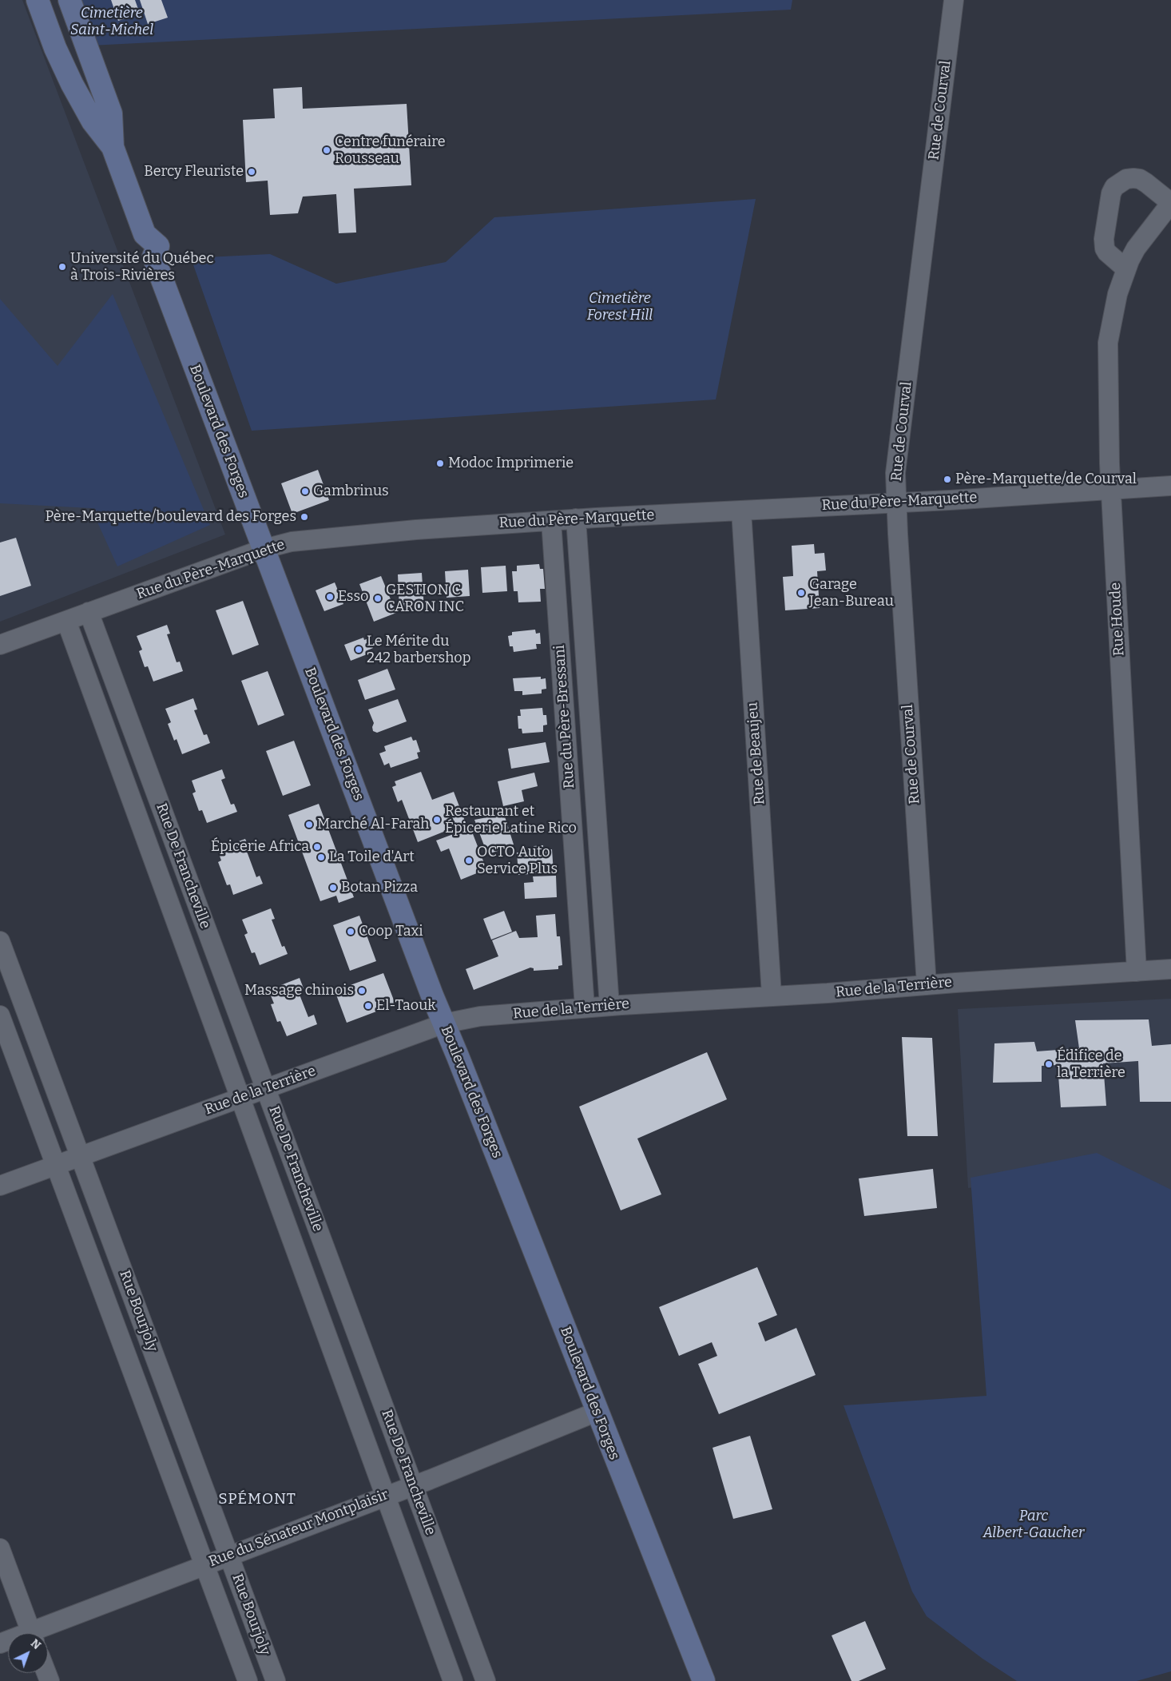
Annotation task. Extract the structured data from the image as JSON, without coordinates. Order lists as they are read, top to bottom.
{
  "streets": {
    "main road": ["Boulevard des Forges"],
    "street": [
      "Rue de Courval",
      "Rue du Père-Marquette",
      "Rue Houde",
      "Rue du Père-Bressani",
      "Rue de Beaujeu",
      "Rue De Francheville",
      "Rue de la Terrière",
      "Rue Bourjoly",
      "Rue du Sénateur Montplaisir"
    ]
  },
  "crossings": [
    ["Rue de Courval", "Rue du Père-Marquette"],
    ["Rue de Courval", "Rue de la Terrière"],
    ["Boulevard des Forges", "Rue du Père-Marquette"],
    ["Boulevard des Forges", "Rue de la Terrière"],
    ["Boulevard des Forges", "Rue du Sénateur Montplaisir"],
    ["Rue du Père-Marquette", "Rue Houde"],
    ["Rue du Père-Marquette", "Rue du Père-Bressani"],
    ["Rue du Père-Marquette", "Rue de Beaujeu"],
    ["Rue du Père-Marquette", "Rue De Francheville"],
    ["Rue Houde", "Rue de la Terrière"],
    ["Rue du Père-Bressani", "Rue de la Terrière"],
    ["Rue de Beaujeu", "Rue de la Terrière"],
    ["Rue De Francheville", "Rue de la Terrière"],
    ["Rue De Francheville", "Rue du Sénateur Montplaisir"],
    ["Rue de la Terrière", "Rue Bourjoly"],
    ["Rue Bourjoly", "Rue du Sénateur Montplaisir"]
  ],
  "districts": ["SPÉMONT"],
  "parks": ["Cimetière Saint-Michel", "Cimetière Forest Hill", "Parc Albert-Gaucher"],
  "places": [
    "Centre funéraire Rousseau",
    "Bercy Fleuriste",
    "Université du Québec à Trois-Rivières",
    "Modoc Imprimerie",
    "Père-Marquette/de Courval",
    "Gambrinus",
    "Père-Marquette/boulevard des Forges",
    "Garage Jean-Bureau",
    "Esso",
    "GESTION C CARON INC",
    "Le Mérite du 242 barbershop",
    "Restaurant et Épicerie Latine Rico",
    "Marché Al-Farah",
    "Épicerie Africa",
    "La Toile d'Art",
    "OCTO Auto Service Plus",
    "Botan Pizza",
    "Coop Taxi",
    "Massage chinois",
    "El-Taouk",
    "Édifice de la Terrière"
  ],
  "north": "top right"
}
